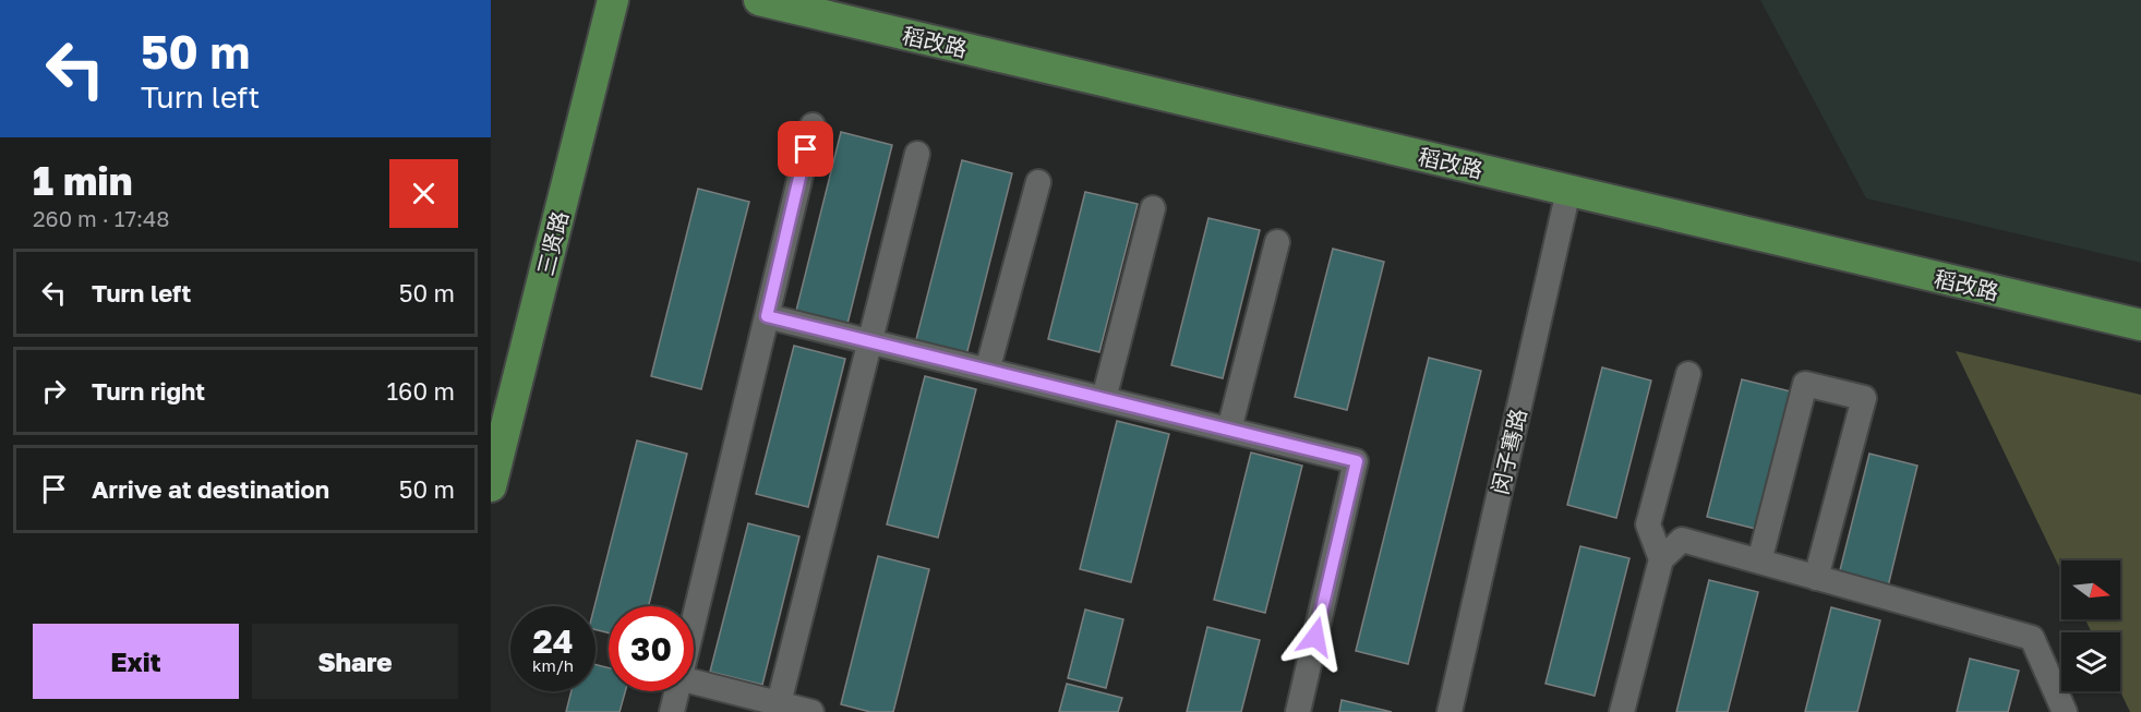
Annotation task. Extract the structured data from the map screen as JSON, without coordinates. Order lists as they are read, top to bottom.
{
  "streets": {
    "main road": ["稻改路", "三贤路"],
    "street": ["闵子骞路"]
  },
  "crossings": [
    ["稻改路", "闵子骞路"]
  ],
  "north": "right",
  "page": {
    "turn": ["50 m", "Turn left"],
    "heading": ["1 min", "260 m · 17:48"],
    "list": [
      {
        "name": "Turn left",
        "value": "50 m"
      },
      {
        "name": "Turn right",
        "value": "160 m"
      },
      {
        "name": "Arrive at destination",
        "value": "50 m"
      }
    ],
    "speed": "24 km/h",
    "limit": "30",
    "buttons": ["Exit", "Share"]
  }
}
